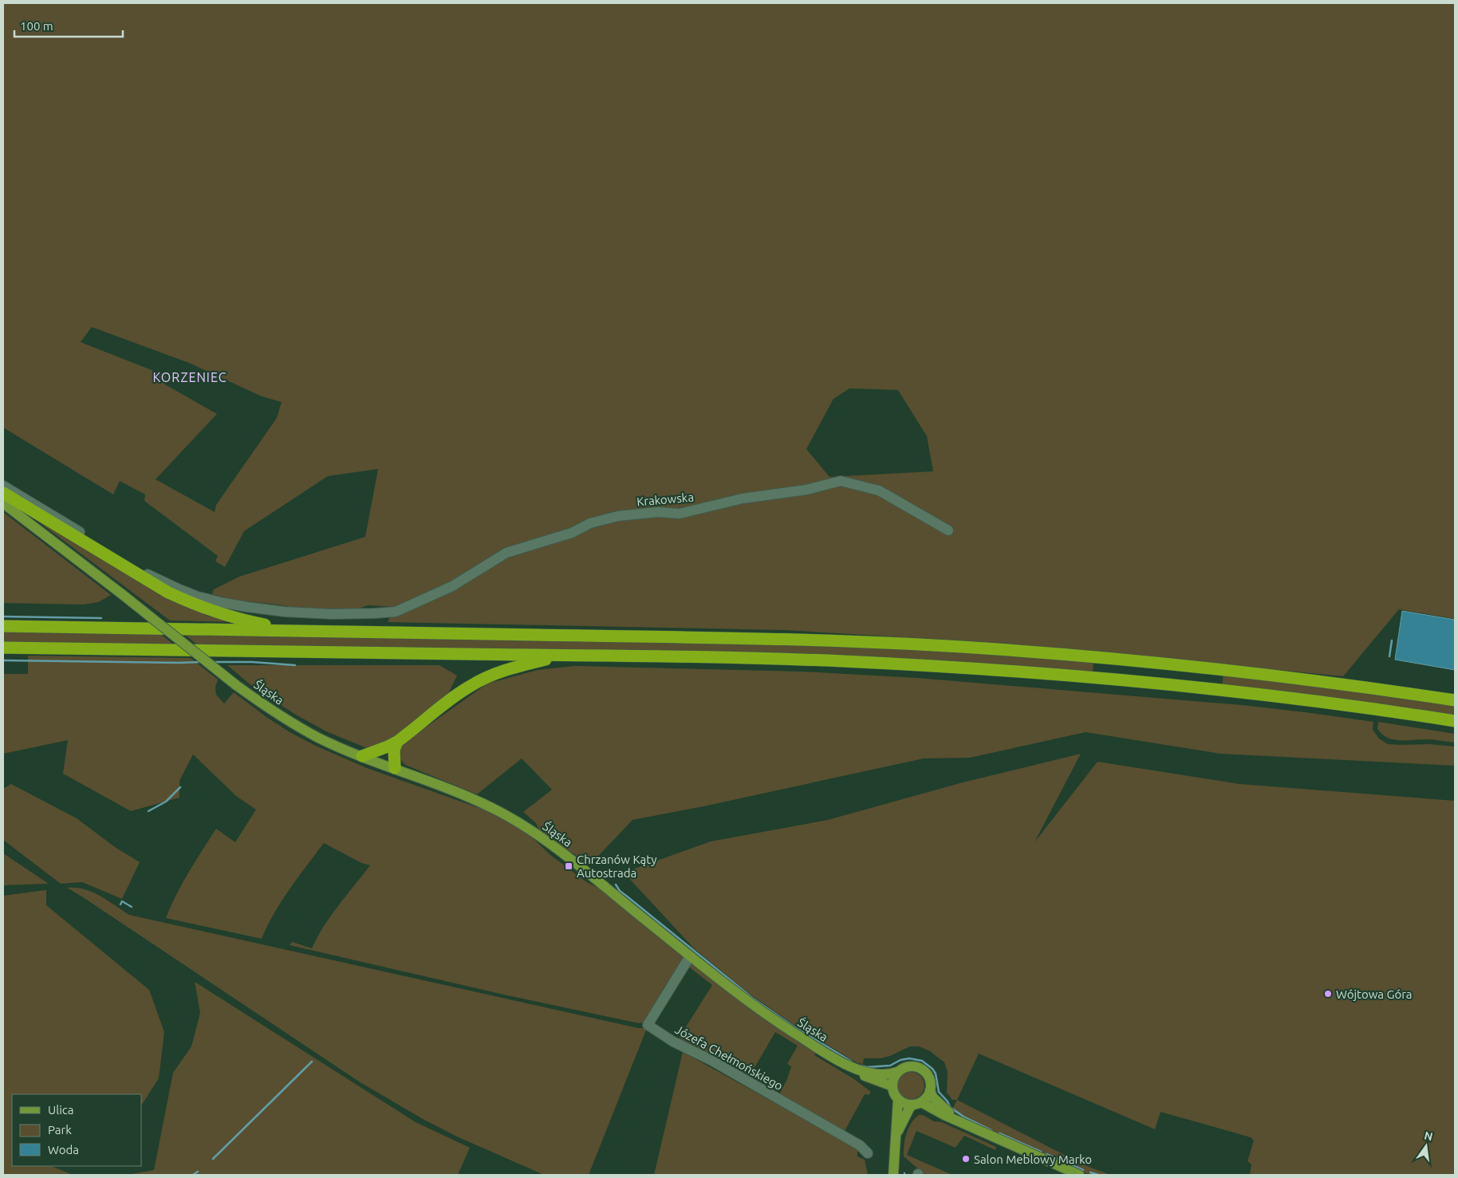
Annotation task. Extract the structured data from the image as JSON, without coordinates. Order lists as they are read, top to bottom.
{
  "streets": {
    "main road": ["Śląska"],
    "street": ["Krakowska", "Józefa Chełmońskiego"]
  },
  "crossings": [
    ["Śląska", "Józefa Chełmońskiego"]
  ],
  "districts": ["KORZENIEC"],
  "places": {
    "transit": ["Chrzanów Kąty Autostrada"],
    "other": ["Wójtowa Góra", "Salon Meblowy Marko"]
  },
  "legend": ["Ulica", "Park", "Woda"],
  "scale_bar": "100 m",
  "north": "top"
}
